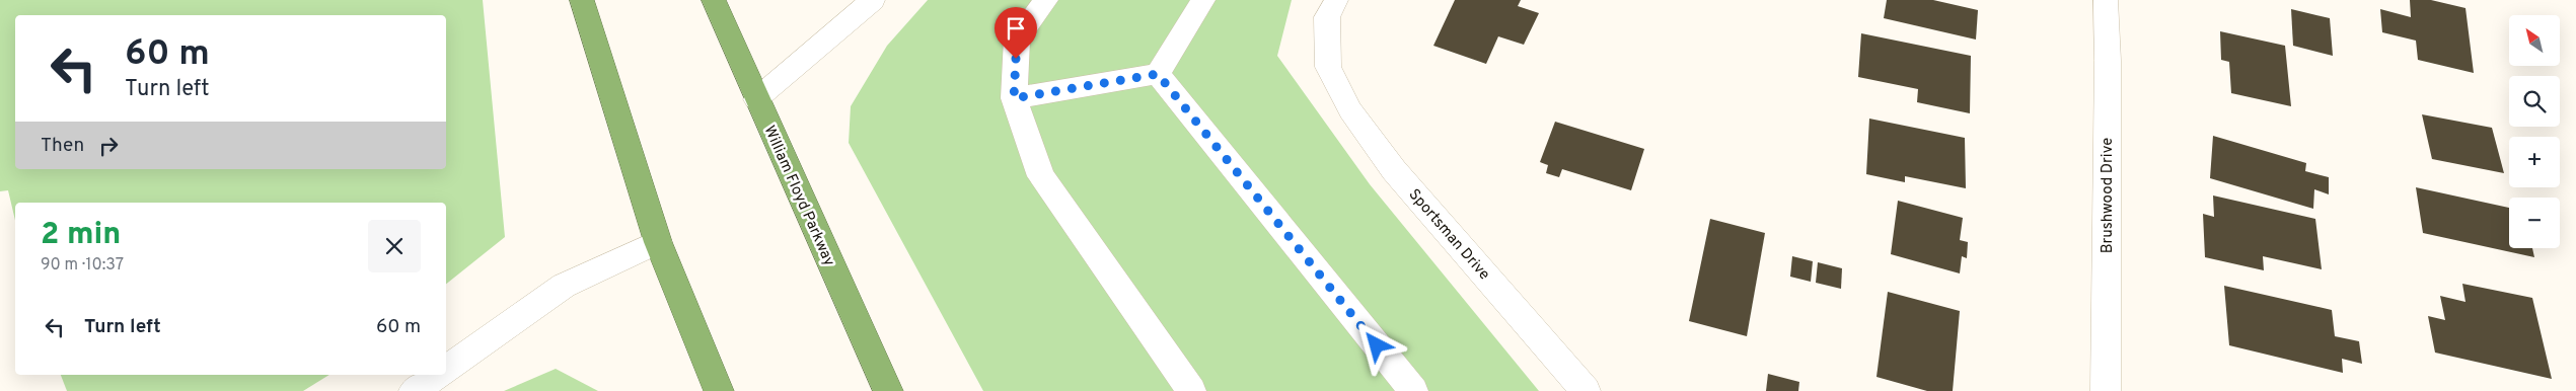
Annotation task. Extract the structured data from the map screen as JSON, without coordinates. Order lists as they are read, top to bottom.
{
  "streets": {
    "highway": ["William Floyd Parkway"],
    "street": ["Brushwood Drive", "Sportsman Drive"]
  },
  "north": "top left",
  "page": {
    "map_buttons": ["+", "−"],
    "turn": ["60 m", "Turn left"],
    "then": "Then",
    "heading": ["2 min", "90 m · 10:37"],
    "list": [
      {
        "name": "Turn left",
        "value": "60 m"
      }
    ]
  }
}
